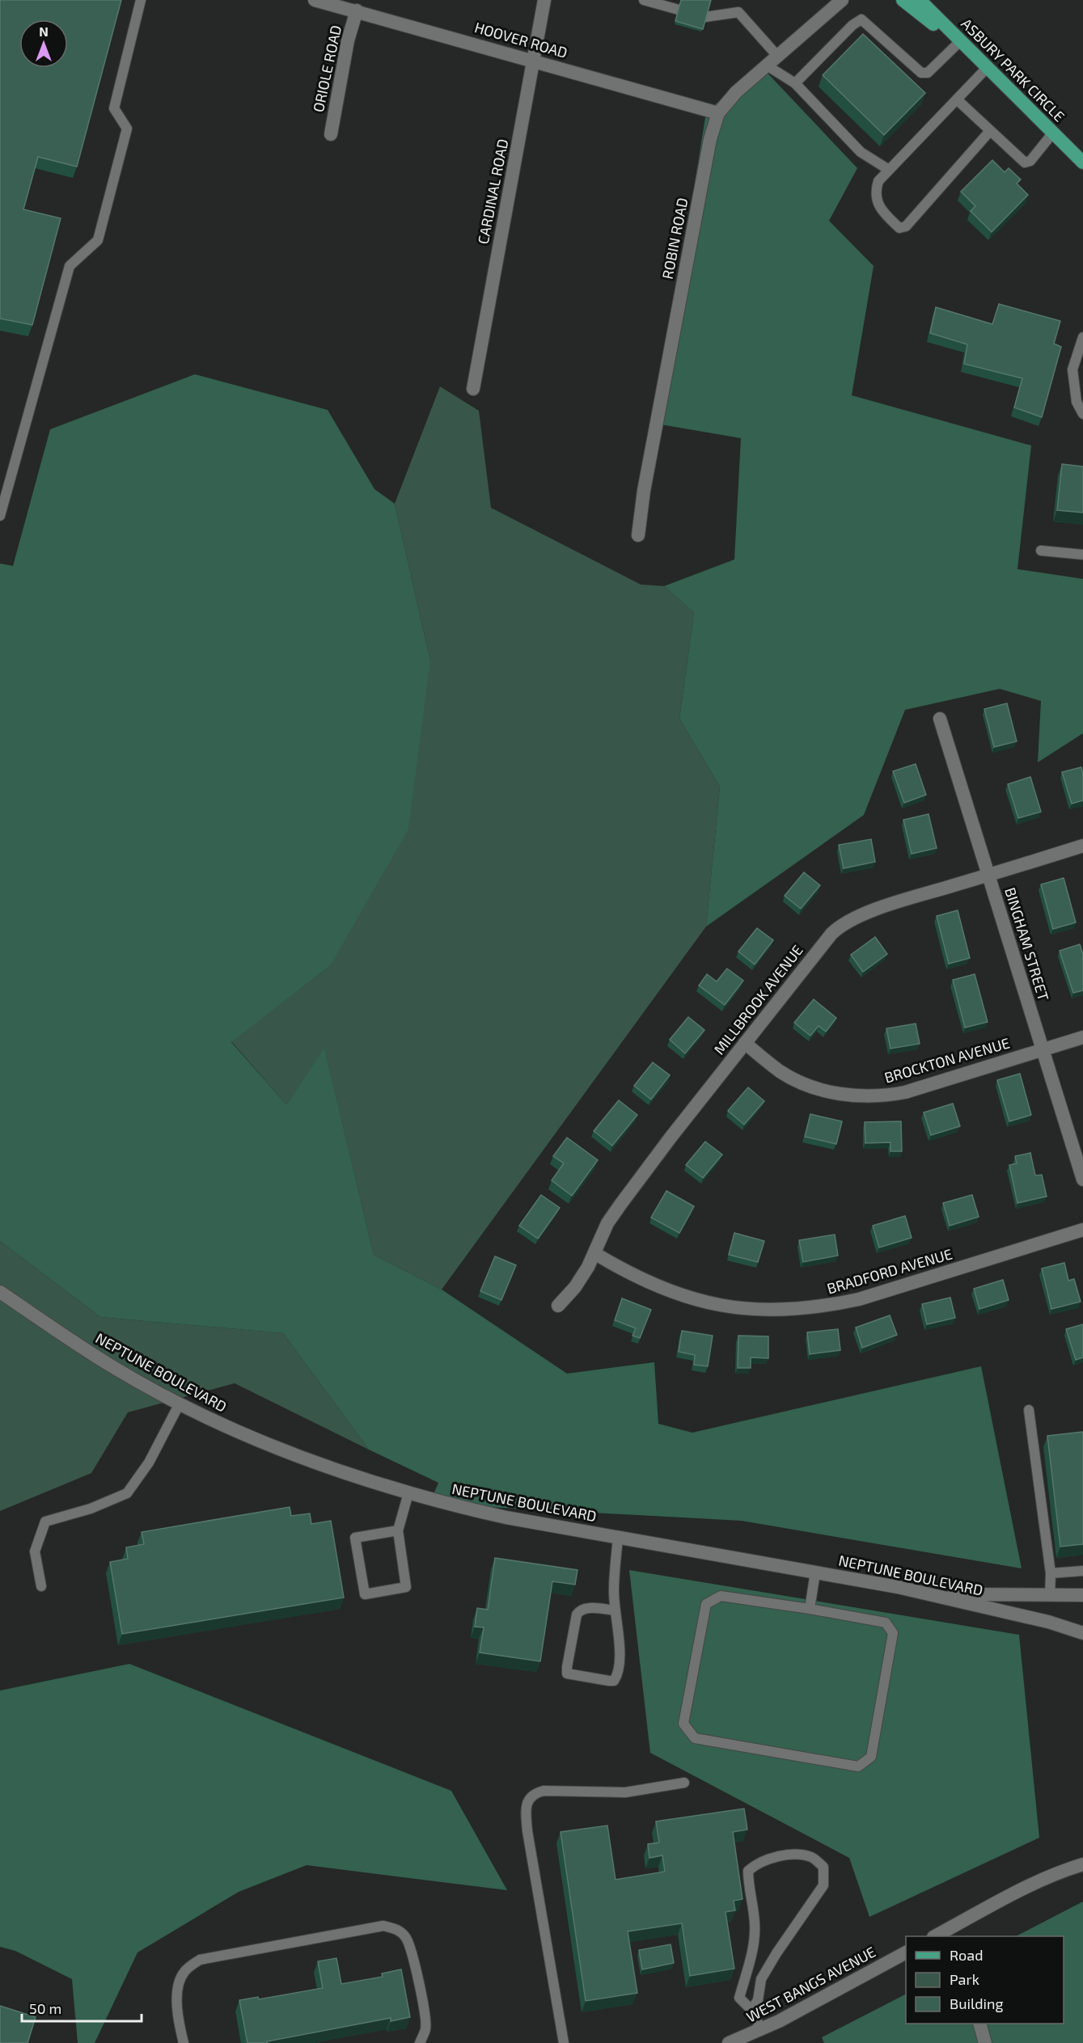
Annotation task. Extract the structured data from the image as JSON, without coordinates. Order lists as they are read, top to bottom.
{
  "streets": {
    "main road": ["ASBURY PARK CIRCLE"],
    "street": [
      "HOOVER ROAD",
      "ORIOLE ROAD",
      "CARDINAL ROAD",
      "ROBIN ROAD",
      "BINGHAM STREET",
      "MILLBROOK AVENUE",
      "BROCKTON AVENUE",
      "BRADFORD AVENUE",
      "NEPTUNE BOULEVARD",
      "WEST BANGS AVENUE"
    ]
  },
  "crossings": [
    ["HOOVER ROAD", "ORIOLE ROAD"],
    ["HOOVER ROAD", "CARDINAL ROAD"],
    ["HOOVER ROAD", "ROBIN ROAD"],
    ["BINGHAM STREET", "MILLBROOK AVENUE"],
    ["BINGHAM STREET", "BROCKTON AVENUE"],
    ["MILLBROOK AVENUE", "BROCKTON AVENUE"],
    ["MILLBROOK AVENUE", "BRADFORD AVENUE"]
  ],
  "legend": ["Road", "Park", "Building"],
  "scale_bar": "50 m",
  "north": "top"
}
